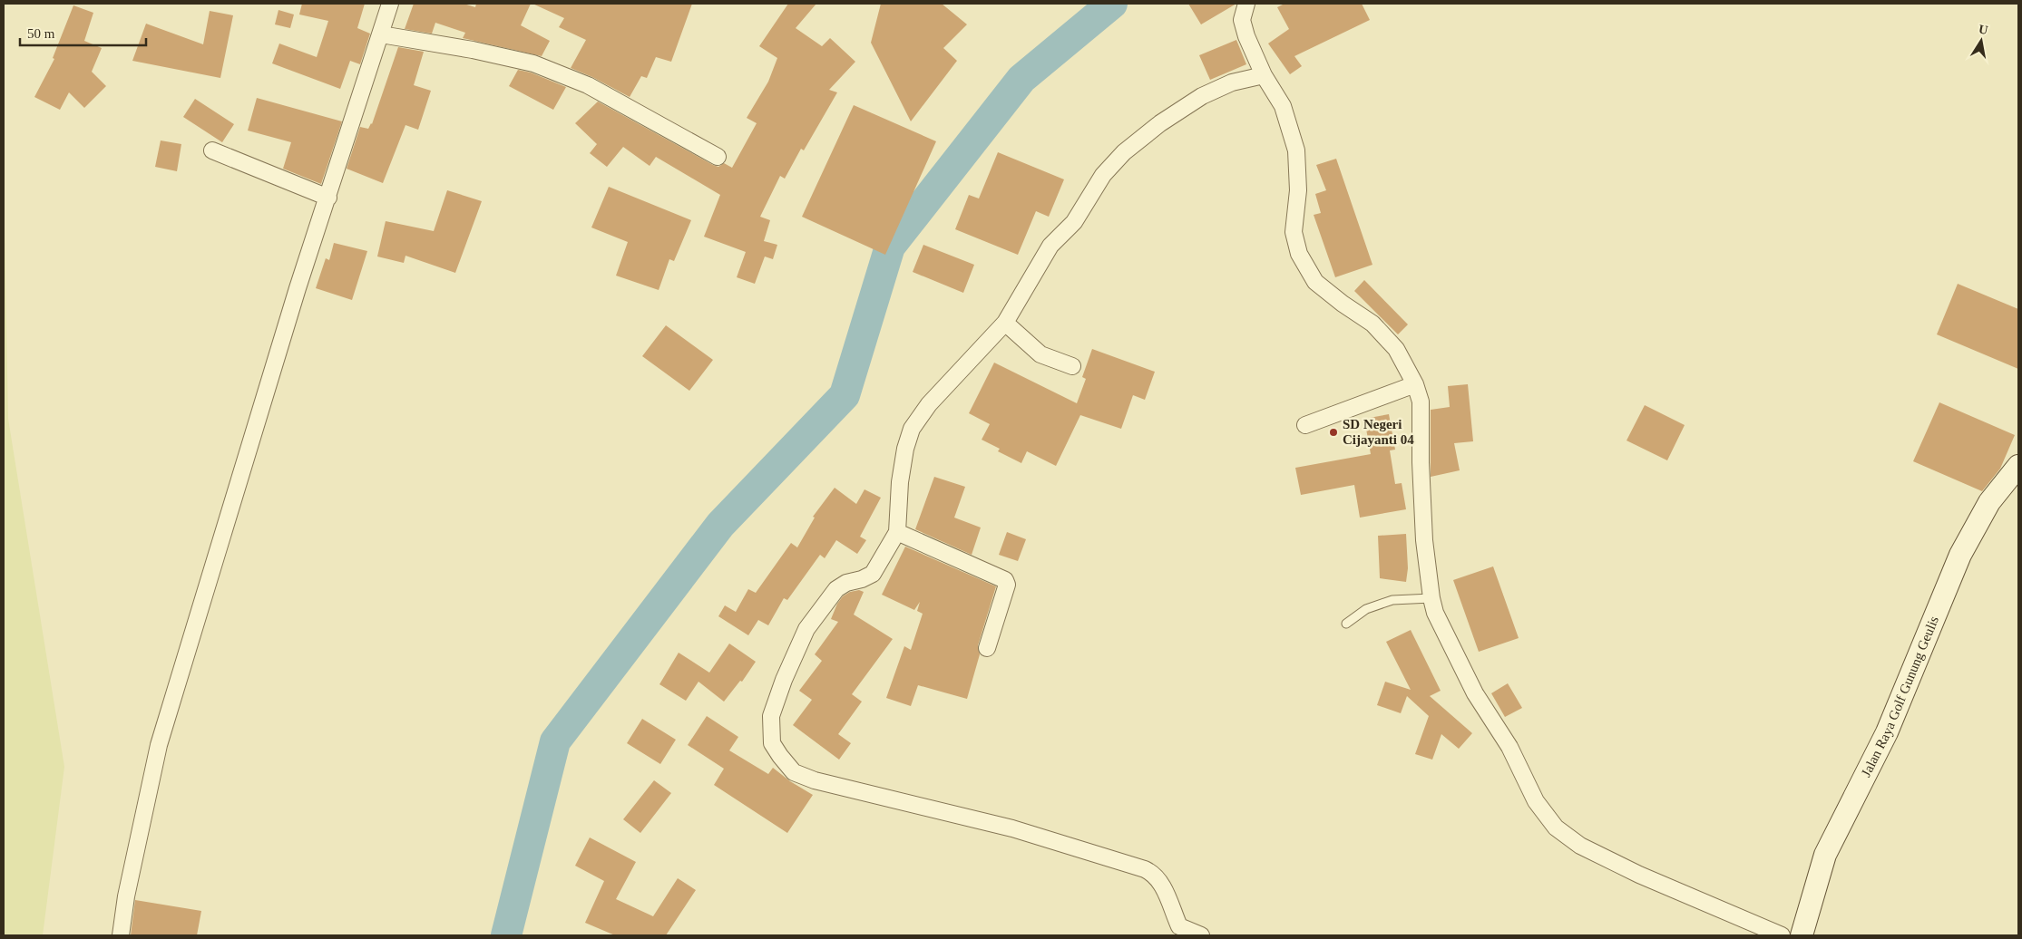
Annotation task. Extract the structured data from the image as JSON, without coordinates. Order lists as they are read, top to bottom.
{
  "streets": {
    "main road": ["Jalan Raya Golf Gunung Geulis"]
  },
  "places": ["SD Negeri Cijayanti 04"],
  "scale_bar": "50 m",
  "north": "top"
}
